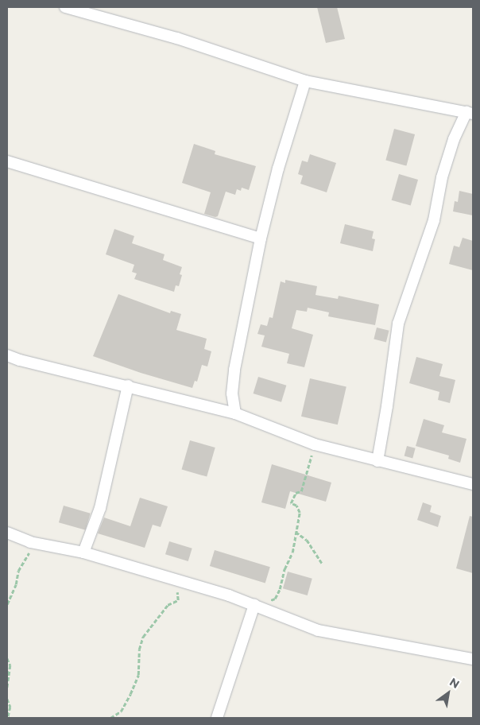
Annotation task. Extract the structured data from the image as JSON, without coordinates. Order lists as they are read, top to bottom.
{
  "north": "top right"
}
